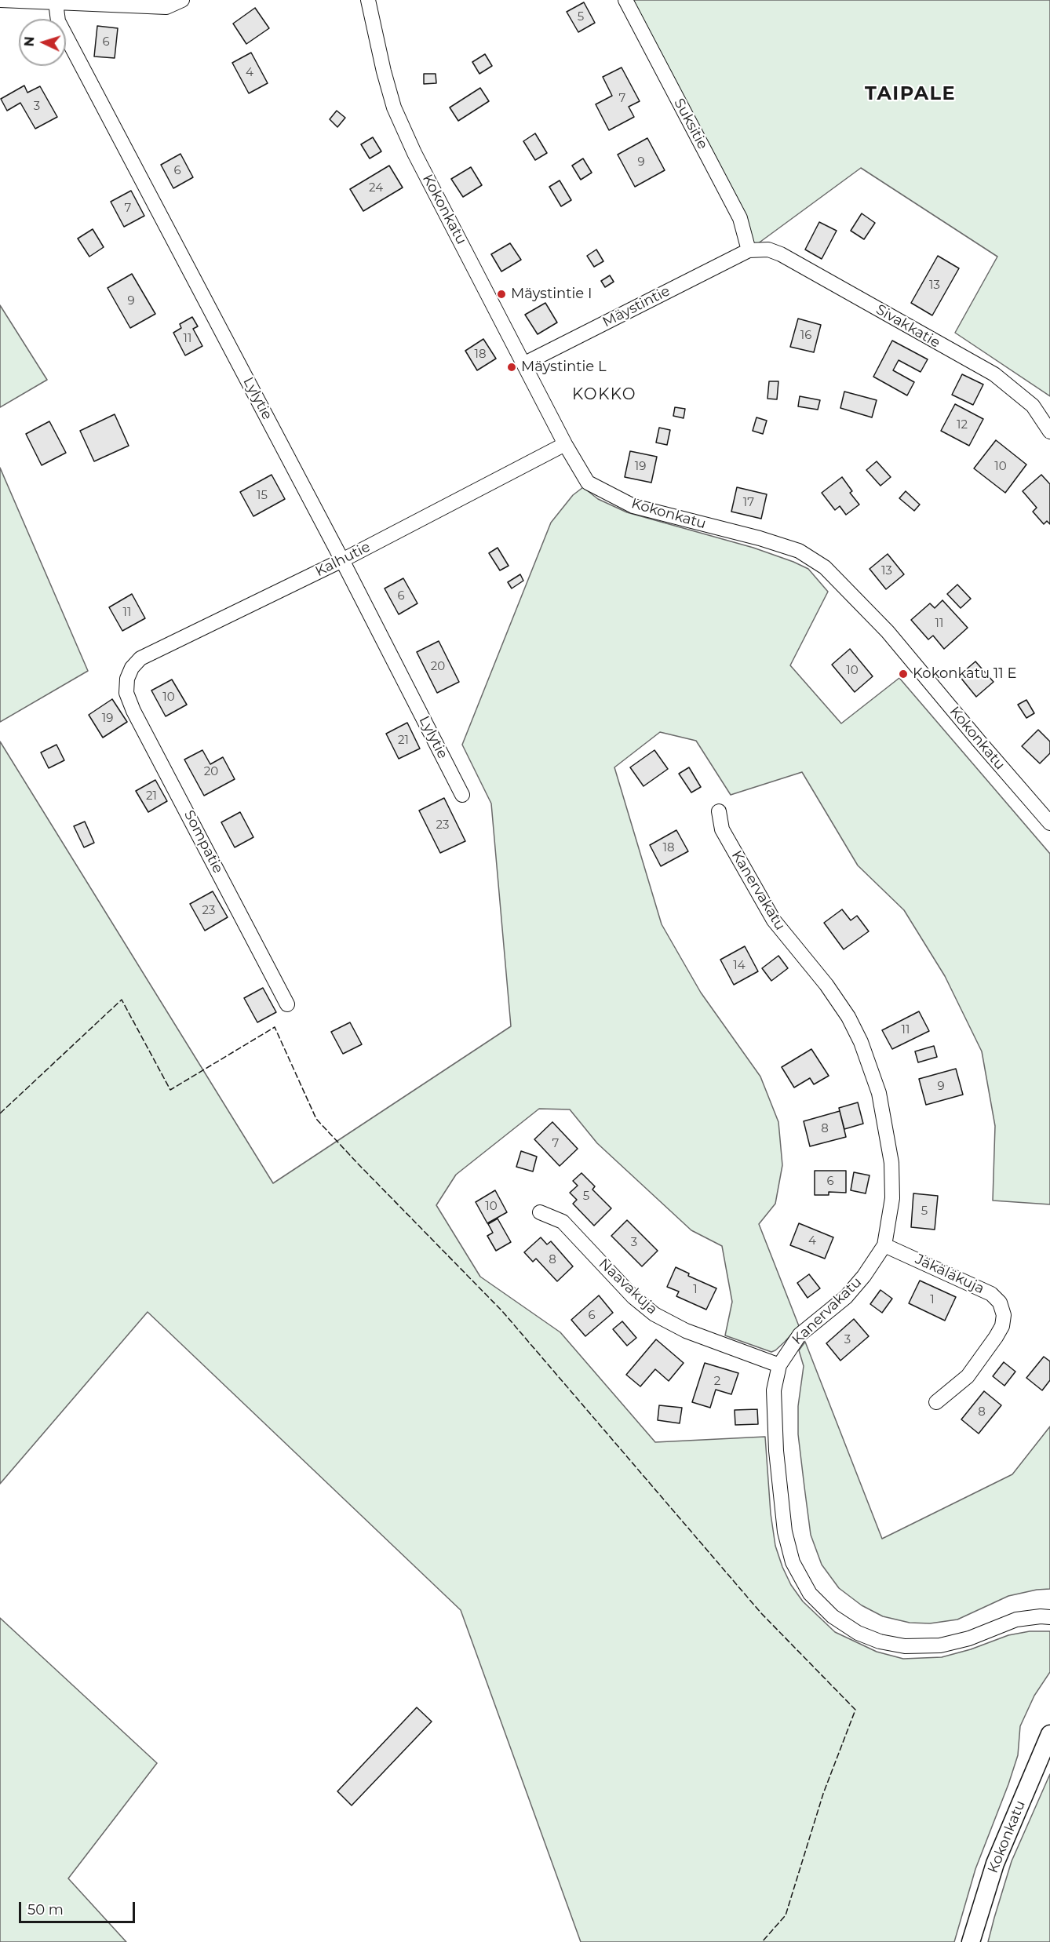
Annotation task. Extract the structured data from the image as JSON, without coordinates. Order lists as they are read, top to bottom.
{
  "streets": {
    "street": [
      "Suksitie",
      "Kokonkatu",
      "Mäystintie",
      "Sivakkatie",
      "Lylytie",
      "Kalhutie",
      "Sompatie",
      "Kanervakatu",
      "Jäkäläkuja",
      "Naavakuja"
    ]
  },
  "crossings": [
    ["Suksitie", "Mäystintie"],
    ["Suksitie", "Sivakkatie"],
    ["Kokonkatu", "Mäystintie"],
    ["Kokonkatu", "Kalhutie"],
    ["Mäystintie", "Sivakkatie"],
    ["Lylytie", "Kalhutie"],
    ["Kalhutie", "Sompatie"],
    ["Kanervakatu", "Jäkäläkuja"],
    ["Kanervakatu", "Naavakuja"]
  ],
  "districts": ["TAIPALE", "KOKKO"],
  "places": ["Mäystintie I", "Mäystintie L", "Kokonkatu 11 E"],
  "house_numbers": [
    "5",
    "6",
    "4",
    "7",
    "3",
    "9",
    "6",
    "24",
    "7",
    "13",
    "9",
    "16",
    "11",
    "18",
    "12",
    "19",
    "10",
    "15",
    "17",
    "13",
    "6",
    "11",
    "11",
    "20",
    "10",
    "10",
    "19",
    "21",
    "20",
    "21",
    "23",
    "18",
    "23",
    "14",
    "11",
    "9",
    "8",
    "7",
    "6",
    "5",
    "10",
    "5",
    "4",
    "3",
    "8",
    "1",
    "1",
    "6",
    "3",
    "2",
    "8"
  ],
  "scale_bar": "50 m",
  "north": "left"
}
